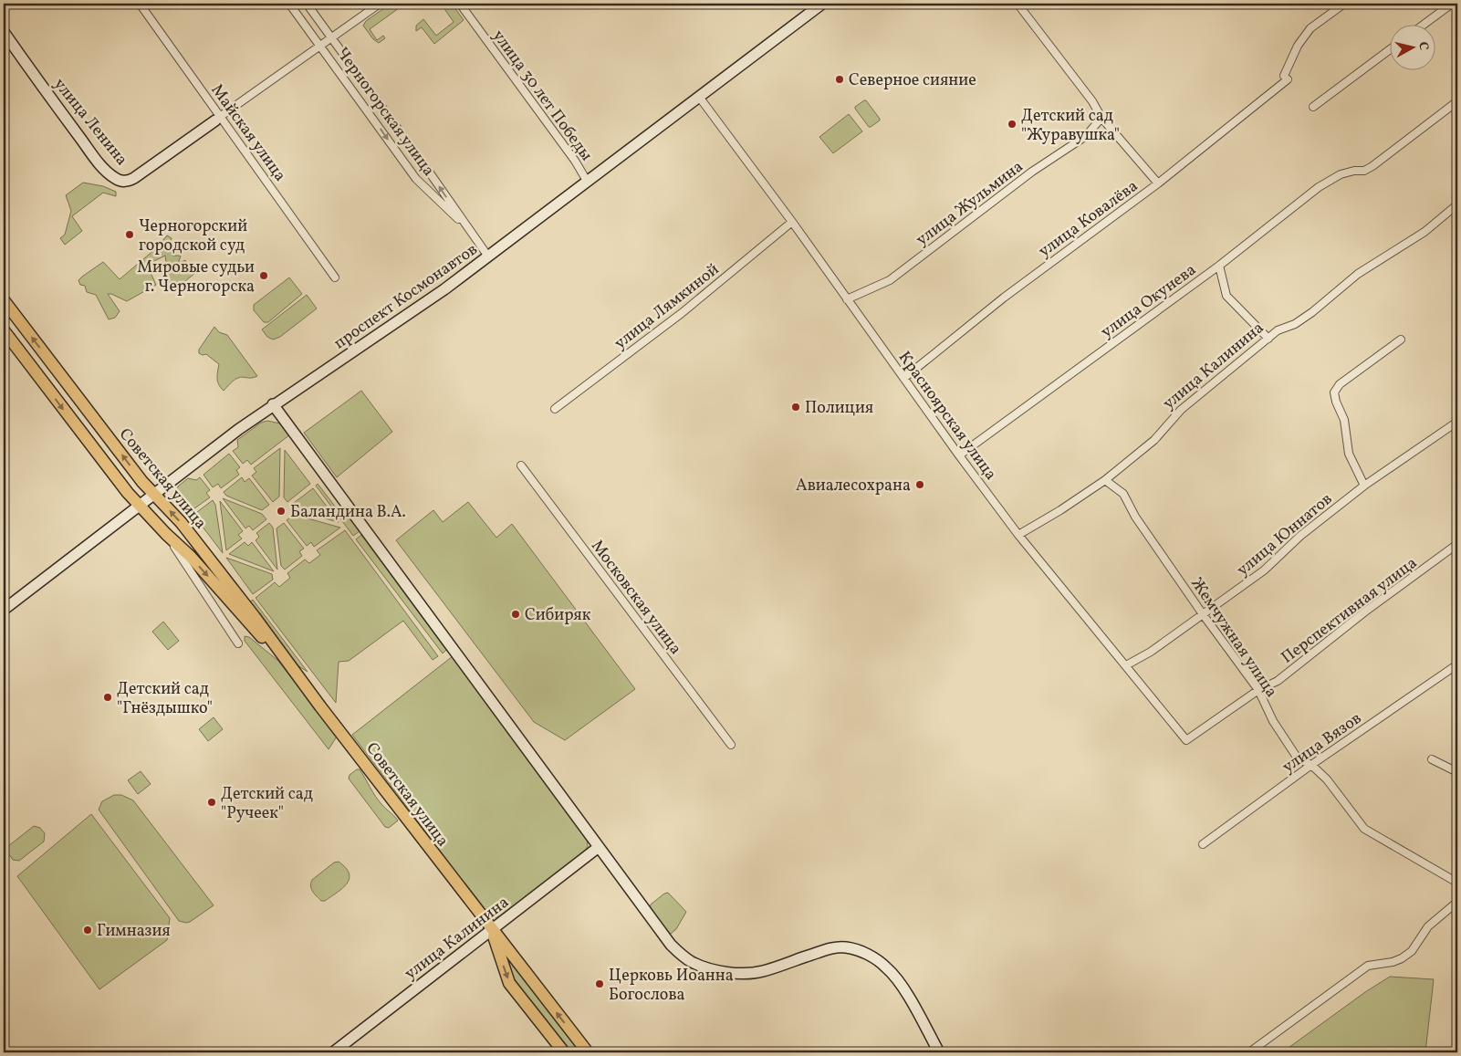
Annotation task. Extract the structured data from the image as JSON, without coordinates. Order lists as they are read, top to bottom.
{
  "streets": {
    "main road": [
      "улица Ленина",
      "проспект Космонавтов",
      "улица Калинина",
      "Советская улица"
    ],
    "street": [
      "улица 30 лет Победы",
      "Черногорская улица",
      "Майская улица",
      "улица Жульмина",
      "улица Ковалёва",
      "улица Окунева",
      "улица Лямкиной",
      "Красноярская улица",
      "улица Юннатов",
      "Московская улица",
      "Перспективная улица",
      "Жемчужная улица",
      "улица Вязов"
    ]
  },
  "crossings": [
    ["улица 30 лет Победы", "проспект Космонавтов"],
    ["Черногорская улица", "проспект Космонавтов"],
    ["улица Ленина", "Майская улица"],
    ["улица Жульмина", "Красноярская улица"],
    ["улица Ковалёва", "Красноярская улица"],
    ["проспект Космонавтов", "Красноярская улица"],
    ["проспект Космонавтов", "Советская улица"],
    ["улица Окунева", "Красноярская улица"],
    ["улица Лямкиной", "Красноярская улица"],
    ["улица Калинина", "Красноярская улица"],
    ["улица Калинина", "Советская улица"],
    ["улица Калинина", "Жемчужная улица"],
    ["Красноярская улица", "улица Юннатов"],
    ["Красноярская улица", "Перспективная улица"],
    ["улица Юннатов", "Жемчужная улица"],
    ["Перспективная улица", "Жемчужная улица"],
    ["Жемчужная улица", "улица Вязов"]
  ],
  "places": [
    "Северное сияние",
    "Детский сад \"Журавушка\"",
    "Черногорский городской суд",
    "Мировые судьи г. Черногорска",
    "Полиция",
    "Авиалесохрана",
    "Баландина В.А.",
    "Сибиряк",
    "Детский сад \"Гнёздышко\"",
    "Детский сад \"Ручеек\"",
    "Гимназия",
    "Церковь Иоанна Богослова"
  ],
  "north": "right"
}
